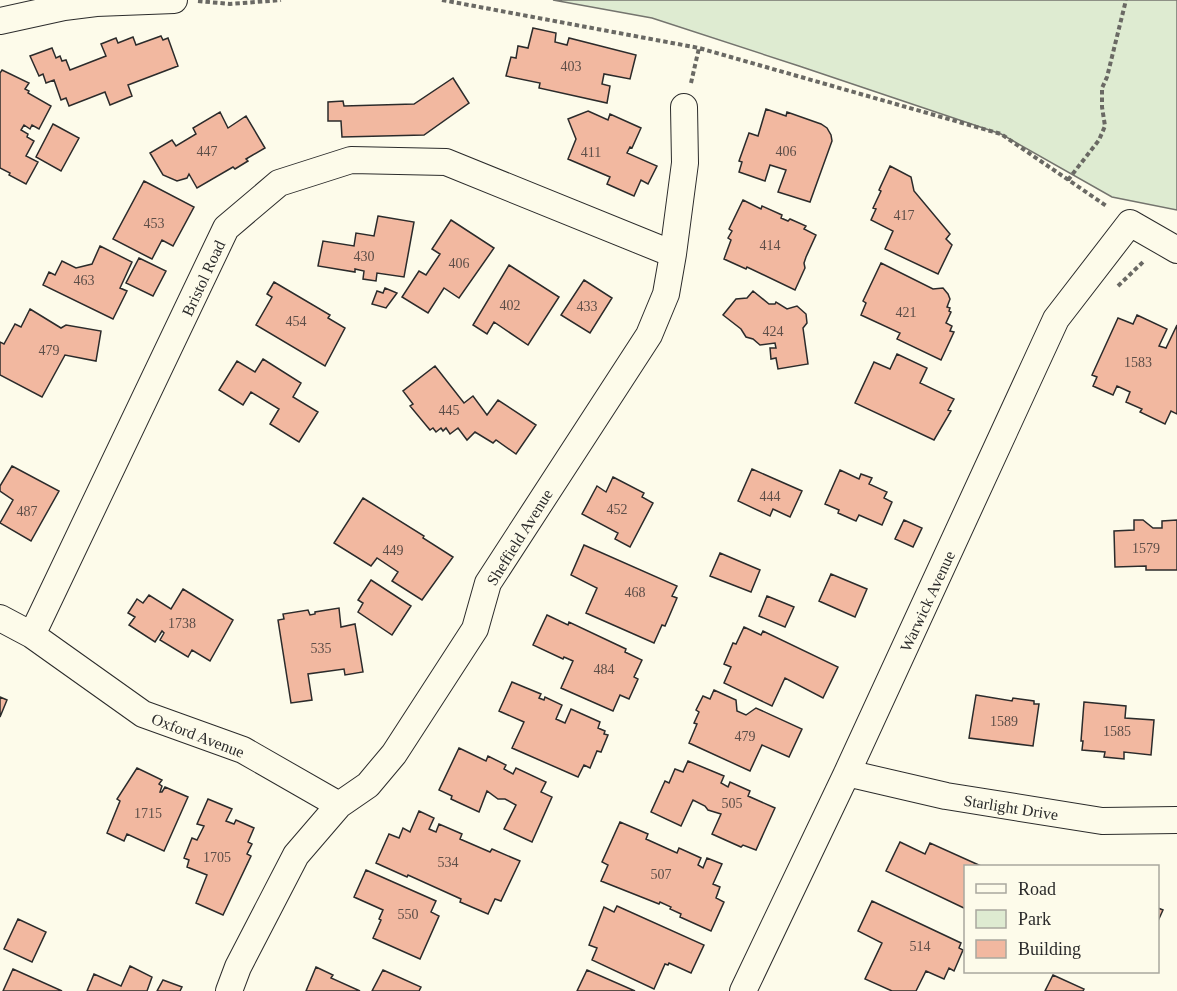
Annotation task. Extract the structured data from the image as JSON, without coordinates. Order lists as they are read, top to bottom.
{
  "streets": {
    "street": [
      "Bristol Road",
      "Sheffield Avenue",
      "Warwick Avenue",
      "Oxford Avenue",
      "Starlight Drive"
    ]
  },
  "crossings": [
    ["Bristol Road", "Sheffield Avenue"],
    ["Bristol Road", "Oxford Avenue"],
    ["Sheffield Avenue", "Oxford Avenue"],
    ["Warwick Avenue", "Starlight Drive"]
  ],
  "house_numbers": [
    "403",
    "447",
    "406",
    "411",
    "417",
    "453",
    "414",
    "430",
    "406",
    "463",
    "402",
    "433",
    "421",
    "454",
    "424",
    "479",
    "1583",
    "445",
    "444",
    "452",
    "487",
    "1579",
    "449",
    "468",
    "1738",
    "535",
    "484",
    "1589",
    "1585",
    "479",
    "505",
    "1715",
    "1705",
    "534",
    "507",
    "550",
    "514"
  ],
  "legend": ["Road", "Park", "Building"]
}
